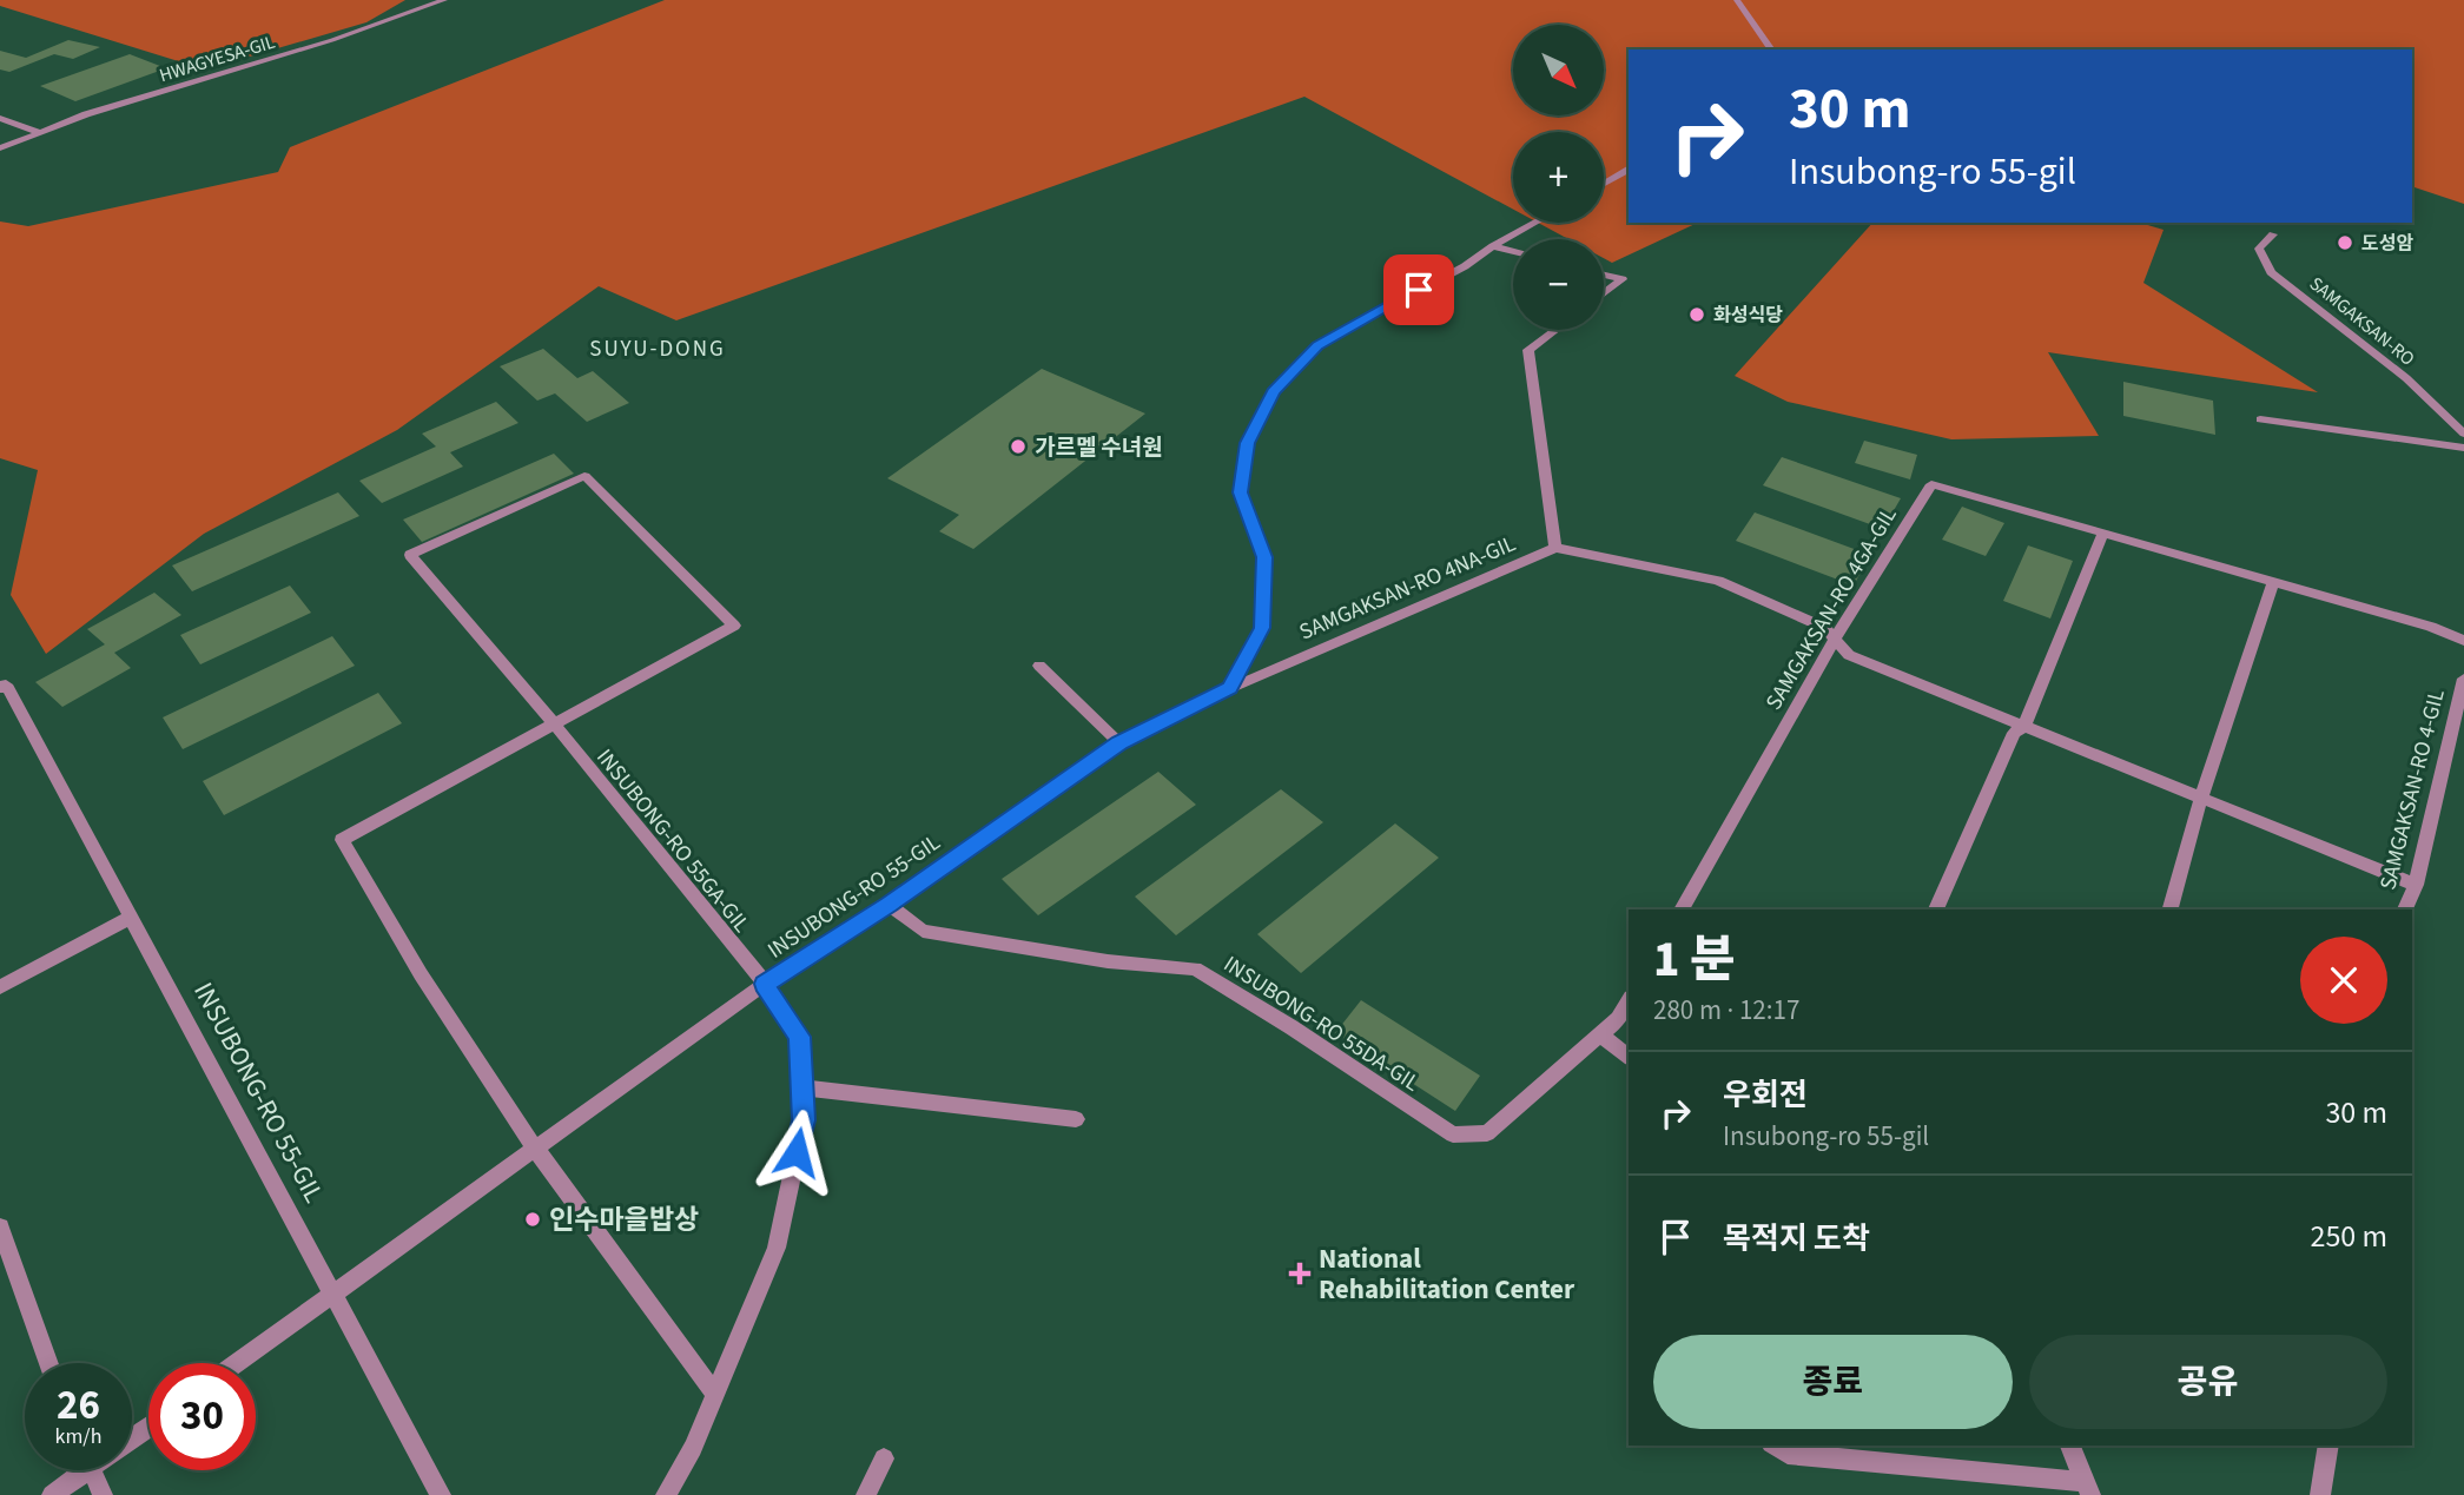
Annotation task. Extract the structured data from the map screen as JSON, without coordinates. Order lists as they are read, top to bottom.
{
  "streets": {
    "street": [
      "HWAGYESA-GIL",
      "SAMGAKSAN-RO",
      "SAMGAKSAN-RO 4NA-GIL",
      "SAMGAKSAN-RO 4GA-GIL",
      "SAMGAKSAN-RO 4-GIL",
      "INSUBONG-RO 55GA-GIL",
      "INSUBONG-RO 55-GIL",
      "INSUBONG-RO 55DA-GIL"
    ]
  },
  "crossings": [
    ["SAMGAKSAN-RO 4NA-GIL", "INSUBONG-RO 55-GIL"],
    ["INSUBONG-RO 55GA-GIL", "INSUBONG-RO 55-GIL"],
    ["INSUBONG-RO 55-GIL", "INSUBONG-RO 55DA-GIL"]
  ],
  "districts": ["SUYU-DONG"],
  "places": {
    "other": [
      "도성암",
      "화성식당",
      "가르멜 수녀원",
      "인수마을밥상"
    ],
    "health": ["National Rehabilitation Center"]
  },
  "north": "bottom right",
  "page": {
    "map_buttons": ["+", "−"],
    "turn": ["30 m", "Insubong-ro 55-gil"],
    "heading": ["1 분", "280 m · 12:17"],
    "list": [
      {
        "name": "우회전",
        "note": "Insubong-ro 55-gil",
        "value": "30 m"
      },
      {
        "name": "목적지 도착",
        "value": "250 m"
      }
    ],
    "buttons": ["종료", "공유"],
    "speed": "26 km/h",
    "limit": "30"
  }
}
